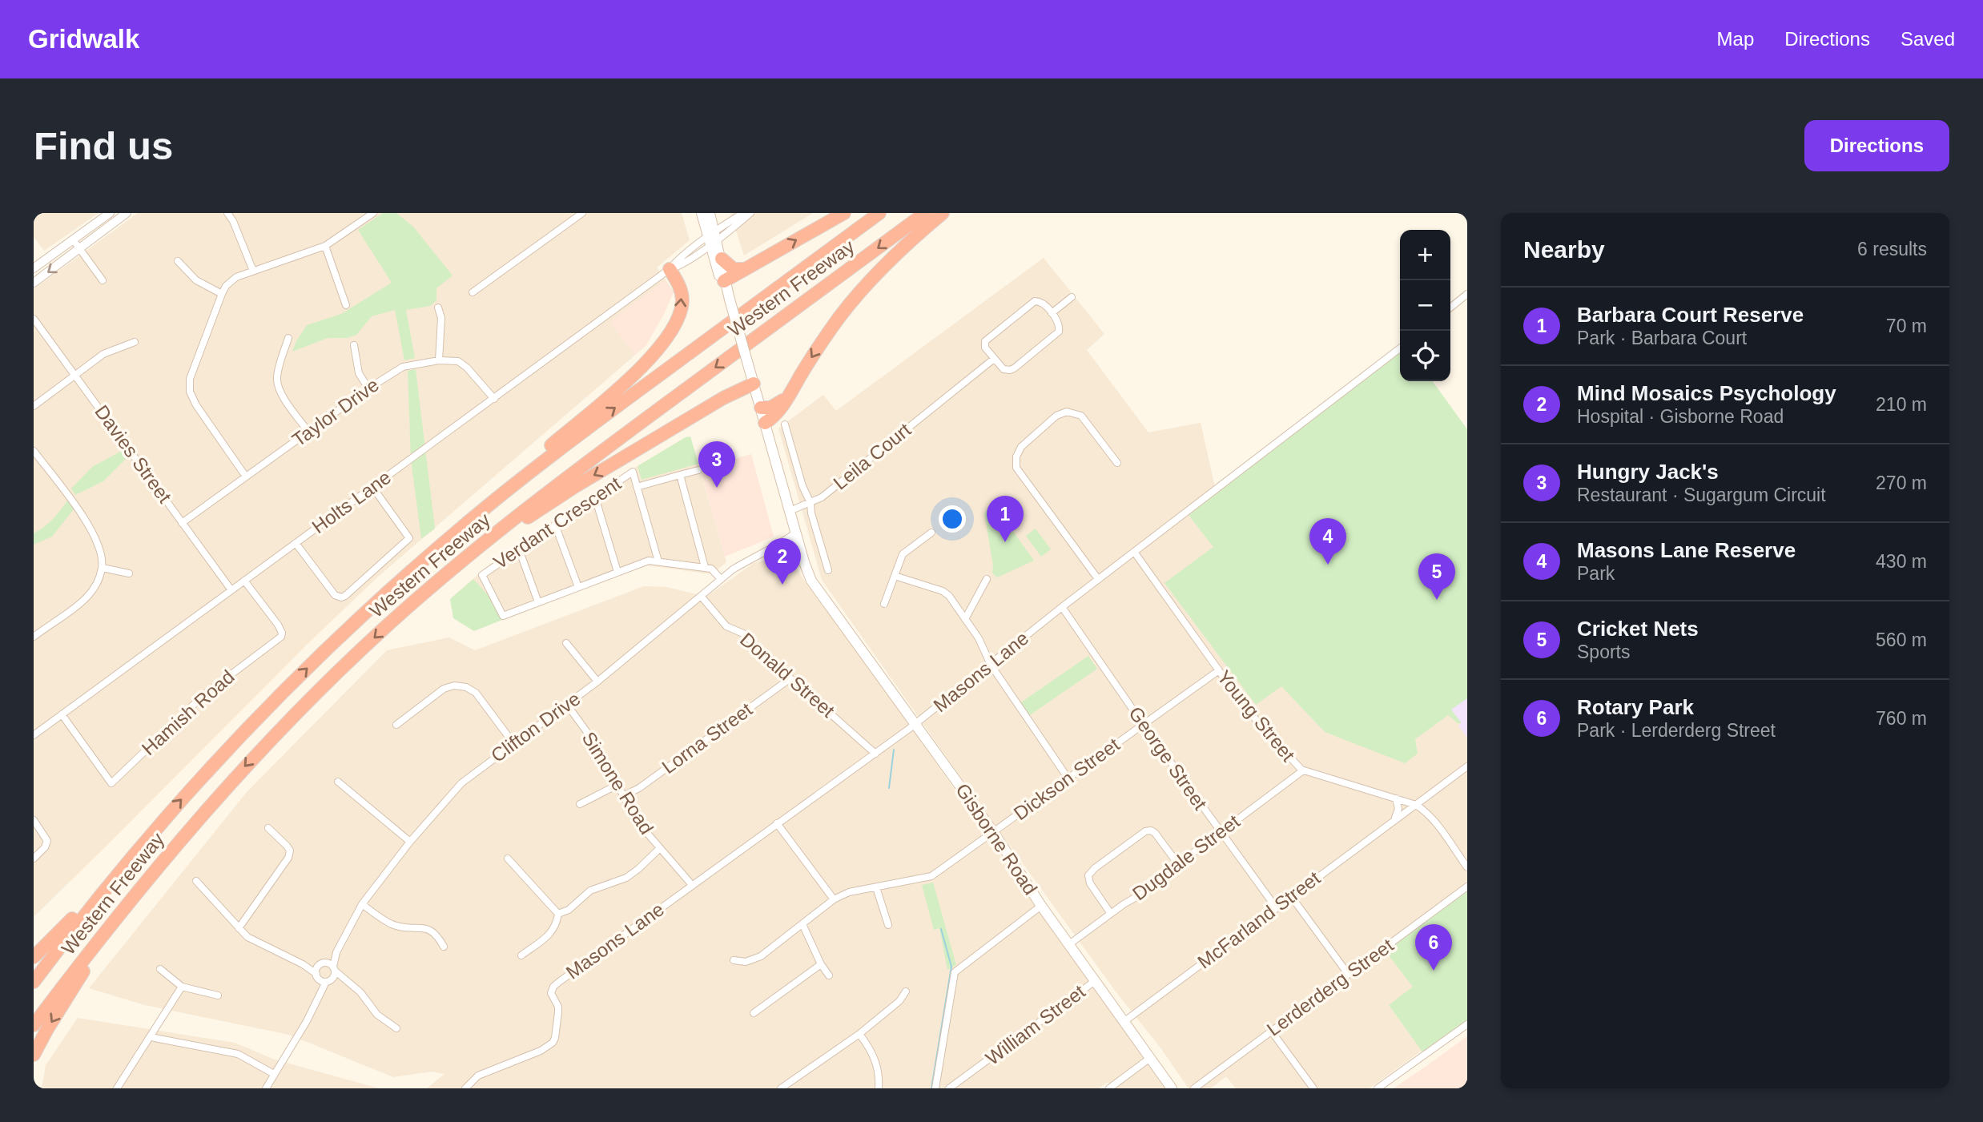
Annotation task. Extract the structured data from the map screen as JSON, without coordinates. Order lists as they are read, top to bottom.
{
  "streets": {
    "highway": ["Western Freeway"],
    "main road": ["Gisborne Road"],
    "street": [
      "Taylor Drive",
      "Davies Street",
      "Leila Court",
      "Holts Lane",
      "Verdant Crescent",
      "Masons Lane",
      "Donald Street",
      "Hamish Road",
      "Young Street",
      "Clifton Drive",
      "Lorna Street",
      "George Street",
      "Dickson Street",
      "Simone Road",
      "Dugdale Street",
      "McFarland Street",
      "Lerderderg Street",
      "William Street"
    ]
  },
  "crossings": [
    ["Taylor Drive", "Davies Street"],
    ["Taylor Drive", "Holts Lane"],
    ["Davies Street", "Holts Lane"],
    ["Leila Court", "Gisborne Road"],
    ["Holts Lane", "Hamish Road"],
    ["Holts Lane", "Gisborne Road"],
    ["Masons Lane", "Donald Street"],
    ["Masons Lane", "Young Street"],
    ["Masons Lane", "George Street"],
    ["Masons Lane", "Simone Road"],
    ["Masons Lane", "Gisborne Road"],
    ["Donald Street", "Clifton Drive"],
    ["Donald Street", "Lorna Street"],
    ["Young Street", "Dickson Street"],
    ["Young Street", "Dugdale Street"],
    ["Young Street", "McFarland Street"],
    ["Clifton Drive", "Simone Road"],
    ["Clifton Drive", "Gisborne Road"],
    ["Lorna Street", "Simone Road"],
    ["George Street", "Dickson Street"],
    ["George Street", "Dugdale Street"],
    ["George Street", "McFarland Street"],
    ["Dickson Street", "Gisborne Road"],
    ["Gisborne Road", "Dugdale Street"],
    ["Gisborne Road", "McFarland Street"],
    ["Gisborne Road", "William Street"]
  ],
  "page": {
    "header": "Gridwalk",
    "nav": ["Map", "Directions", "Saved"],
    "buttons": "Directions",
    "title": "Find us",
    "heading": ["Nearby", "6 results"],
    "map_buttons": ["+", "−"],
    "list": [
      {
        "mark": "1",
        "name": "Barbara Court Reserve",
        "note": "Park · Barbara Court",
        "value": "70 m"
      },
      {
        "mark": "2",
        "name": "Mind Mosaics Psychology",
        "note": "Hospital · Gisborne Road",
        "value": "210 m"
      },
      {
        "mark": "3",
        "name": "Hungry Jack's",
        "note": "Restaurant · Sugargum Circuit",
        "value": "270 m"
      },
      {
        "mark": "4",
        "name": "Masons Lane Reserve",
        "note": "Park",
        "value": "430 m"
      },
      {
        "mark": "5",
        "name": "Cricket Nets",
        "note": "Sports",
        "value": "560 m"
      },
      {
        "mark": "6",
        "name": "Rotary Park",
        "note": "Park · Lerderderg Street",
        "value": "760 m"
      }
    ],
    "pins": [
      "3",
      "1",
      "4",
      "2",
      "5",
      "6"
    ]
  }
}
